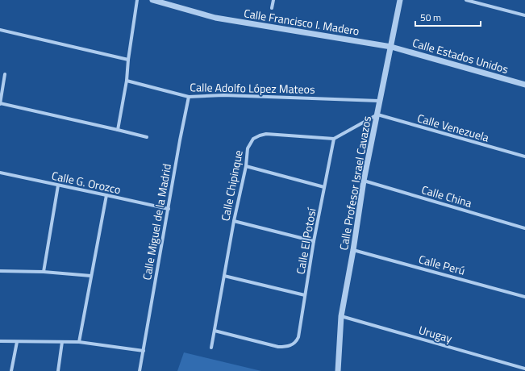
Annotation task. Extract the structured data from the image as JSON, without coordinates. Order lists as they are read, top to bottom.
{
  "streets": {
    "street": [
      "Calle Francisco I. Madero",
      "Calle Estados Unidos",
      "Calle Adolfo López Mateos",
      "Calle Venezuela",
      "Calle G. Orozco",
      "Calle Profesor Israel Cavazos",
      "Calle Chipinque",
      "Calle China",
      "Calle Miguel de la Madrid",
      "Calle El Potosí",
      "Calle Perú",
      "Urugay"
    ]
  },
  "crossings": [
    ["Calle Francisco I. Madero", "Calle Estados Unidos"],
    ["Calle Francisco I. Madero", "Calle Profesor Israel Cavazos"],
    ["Calle Estados Unidos", "Calle Profesor Israel Cavazos"],
    ["Calle Adolfo López Mateos", "Calle Profesor Israel Cavazos"],
    ["Calle Adolfo López Mateos", "Calle Miguel de la Madrid"],
    ["Calle Venezuela", "Calle Profesor Israel Cavazos"],
    ["Calle G. Orozco", "Calle Miguel de la Madrid"],
    ["Calle Profesor Israel Cavazos", "Calle China"],
    ["Calle Profesor Israel Cavazos", "Calle Perú"],
    ["Calle Profesor Israel Cavazos", "Urugay"],
    ["Calle Chipinque", "Calle El Potosí"]
  ],
  "scale_bar": "50 m"
}
